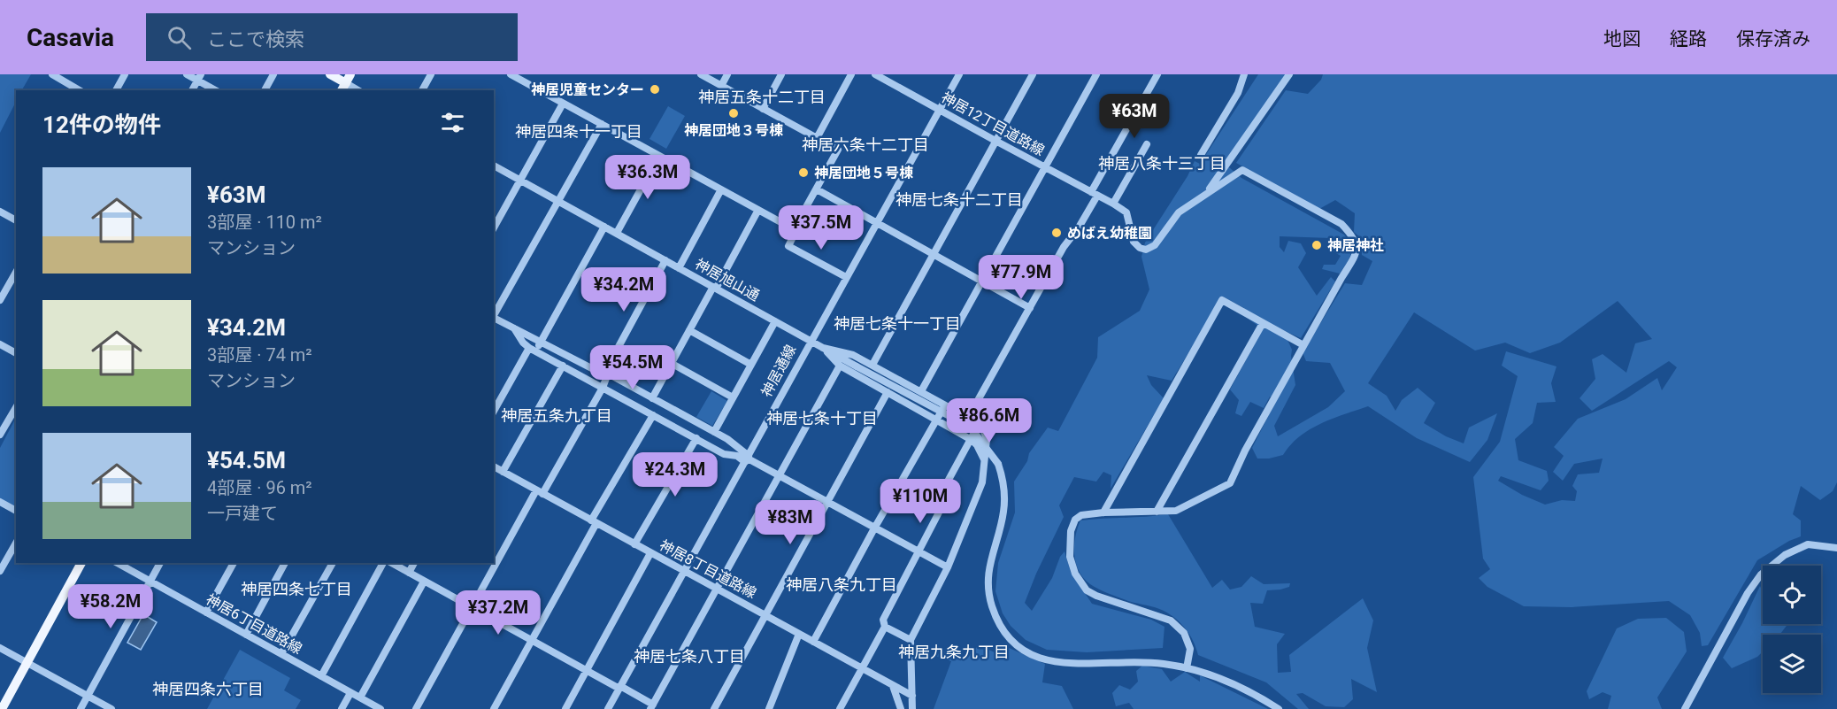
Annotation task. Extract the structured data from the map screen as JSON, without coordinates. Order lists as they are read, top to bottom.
{
  "streets": {
    "street": [
      "神居12丁目道路線",
      "神居旭山通",
      "神居通線",
      "神居8丁目道路線",
      "神居6丁目道路線"
    ]
  },
  "crossings": [
    ["神居12丁目道路線", "神居通線"],
    ["神居旭山通", "神居通線"],
    ["神居通線", "神居8丁目道路線"]
  ],
  "districts": [
    "神居五条十二丁目",
    "神居四条十一丁目",
    "神居六条十二丁目",
    "神居八条十三丁目",
    "神居七条十二丁目",
    "神居七条十一丁目",
    "神居五条九丁目",
    "神居七条十丁目",
    "神居八条九丁目",
    "神居四条七丁目",
    "神居九条九丁目",
    "神居七条八丁目",
    "神居四条六丁目"
  ],
  "places": [
    "神居児童センター",
    "神居団地３号棟",
    "神居団地５号棟",
    "めばえ幼稚園",
    "神居神社"
  ],
  "page": {
    "header": "Casavia",
    "search": "ここで検索",
    "nav": ["地図", "経路", "保存済み"],
    "heading": "12件の物件",
    "price": [
      "¥63M",
      "¥36.3M",
      "¥37.5M",
      "¥77.9M",
      "¥34.2M",
      "¥54.5M",
      "¥86.6M",
      "¥24.3M",
      "¥110M",
      "¥83M",
      "¥58.2M",
      "¥37.2M"
    ],
    "list": [
      {
        "name": "¥63M",
        "note": "3部屋 · 110 m² · マンション"
      },
      {
        "name": "¥34.2M",
        "note": "3部屋 · 74 m² · マンション"
      },
      {
        "name": "¥54.5M",
        "note": "4部屋 · 96 m² · 一戸建て"
      }
    ]
  }
}
